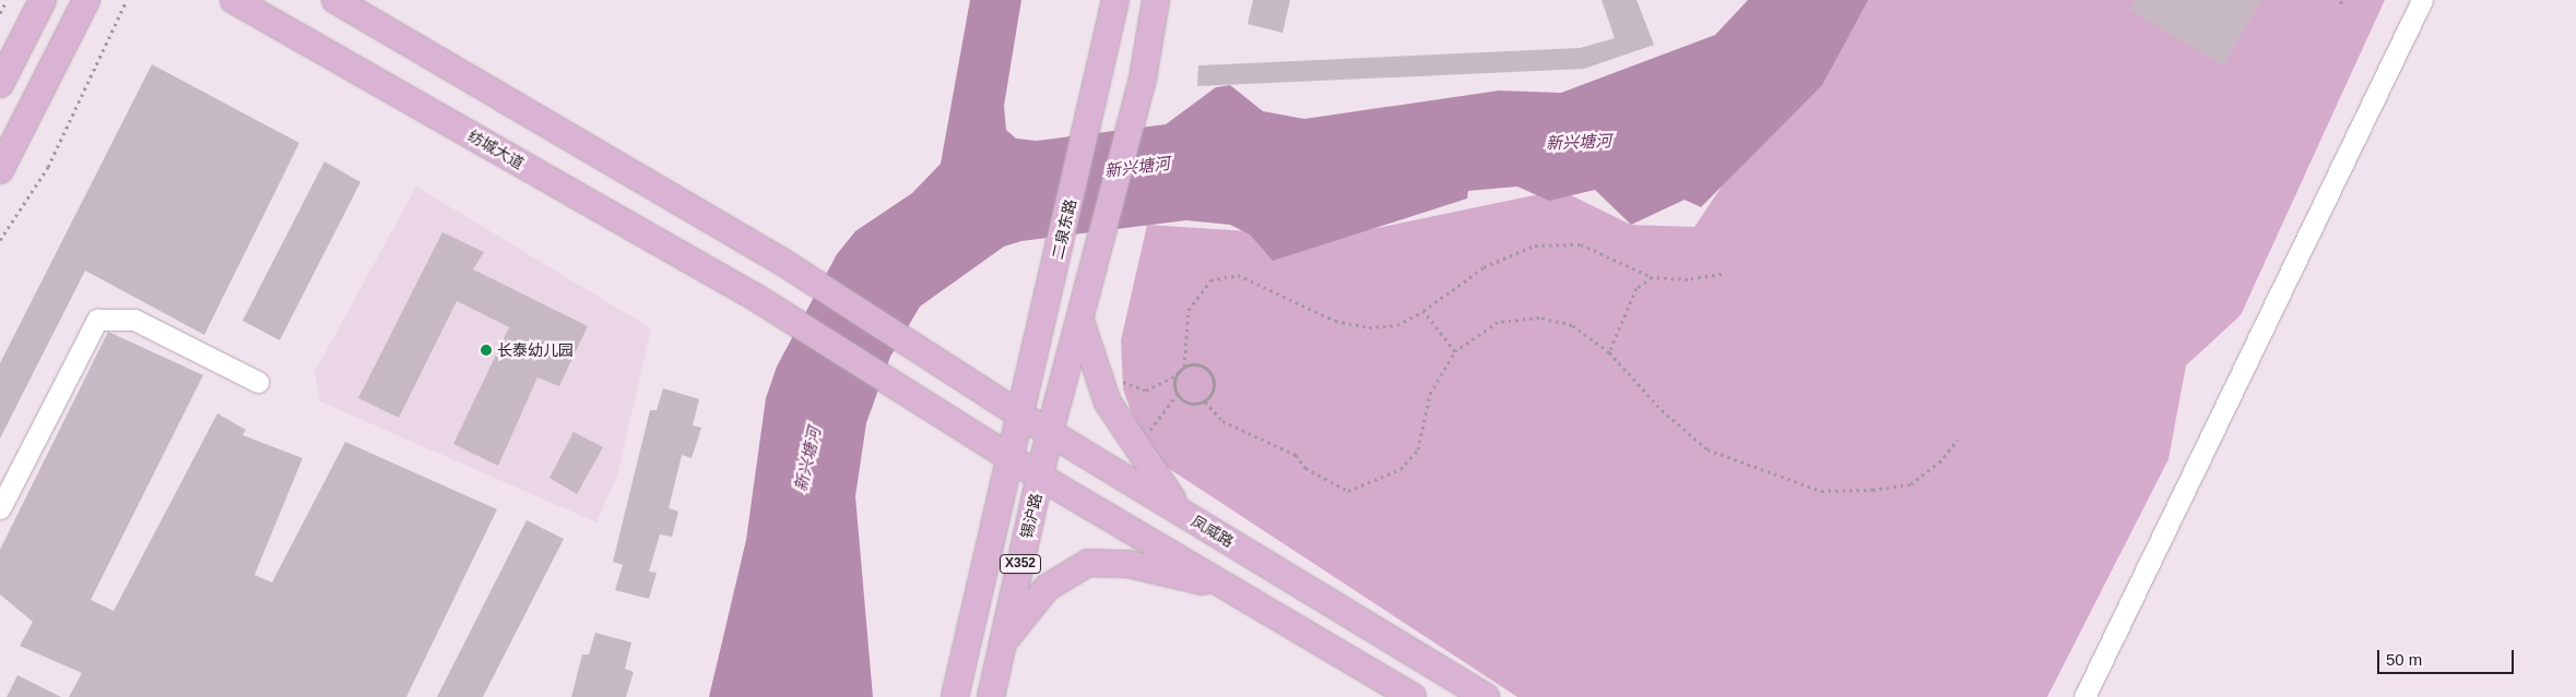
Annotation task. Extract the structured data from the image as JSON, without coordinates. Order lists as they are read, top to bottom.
{
  "streets": {
    "main road": [
      "纺城大道",
      "二泉东路",
      "锡沪路",
      "凤威路",
      "X352"
    ]
  },
  "crossings": [
    ["纺城大道", "二泉东路"],
    ["纺城大道", "X352"],
    ["二泉东路", "凤威路"],
    ["二泉东路", "X352"],
    ["锡沪路", "凤威路"],
    ["锡沪路", "X352"],
    ["凤威路", "X352"]
  ],
  "water": ["新兴塘河"],
  "places": ["长泰幼儿园"],
  "scale_bar": "50 m"
}
